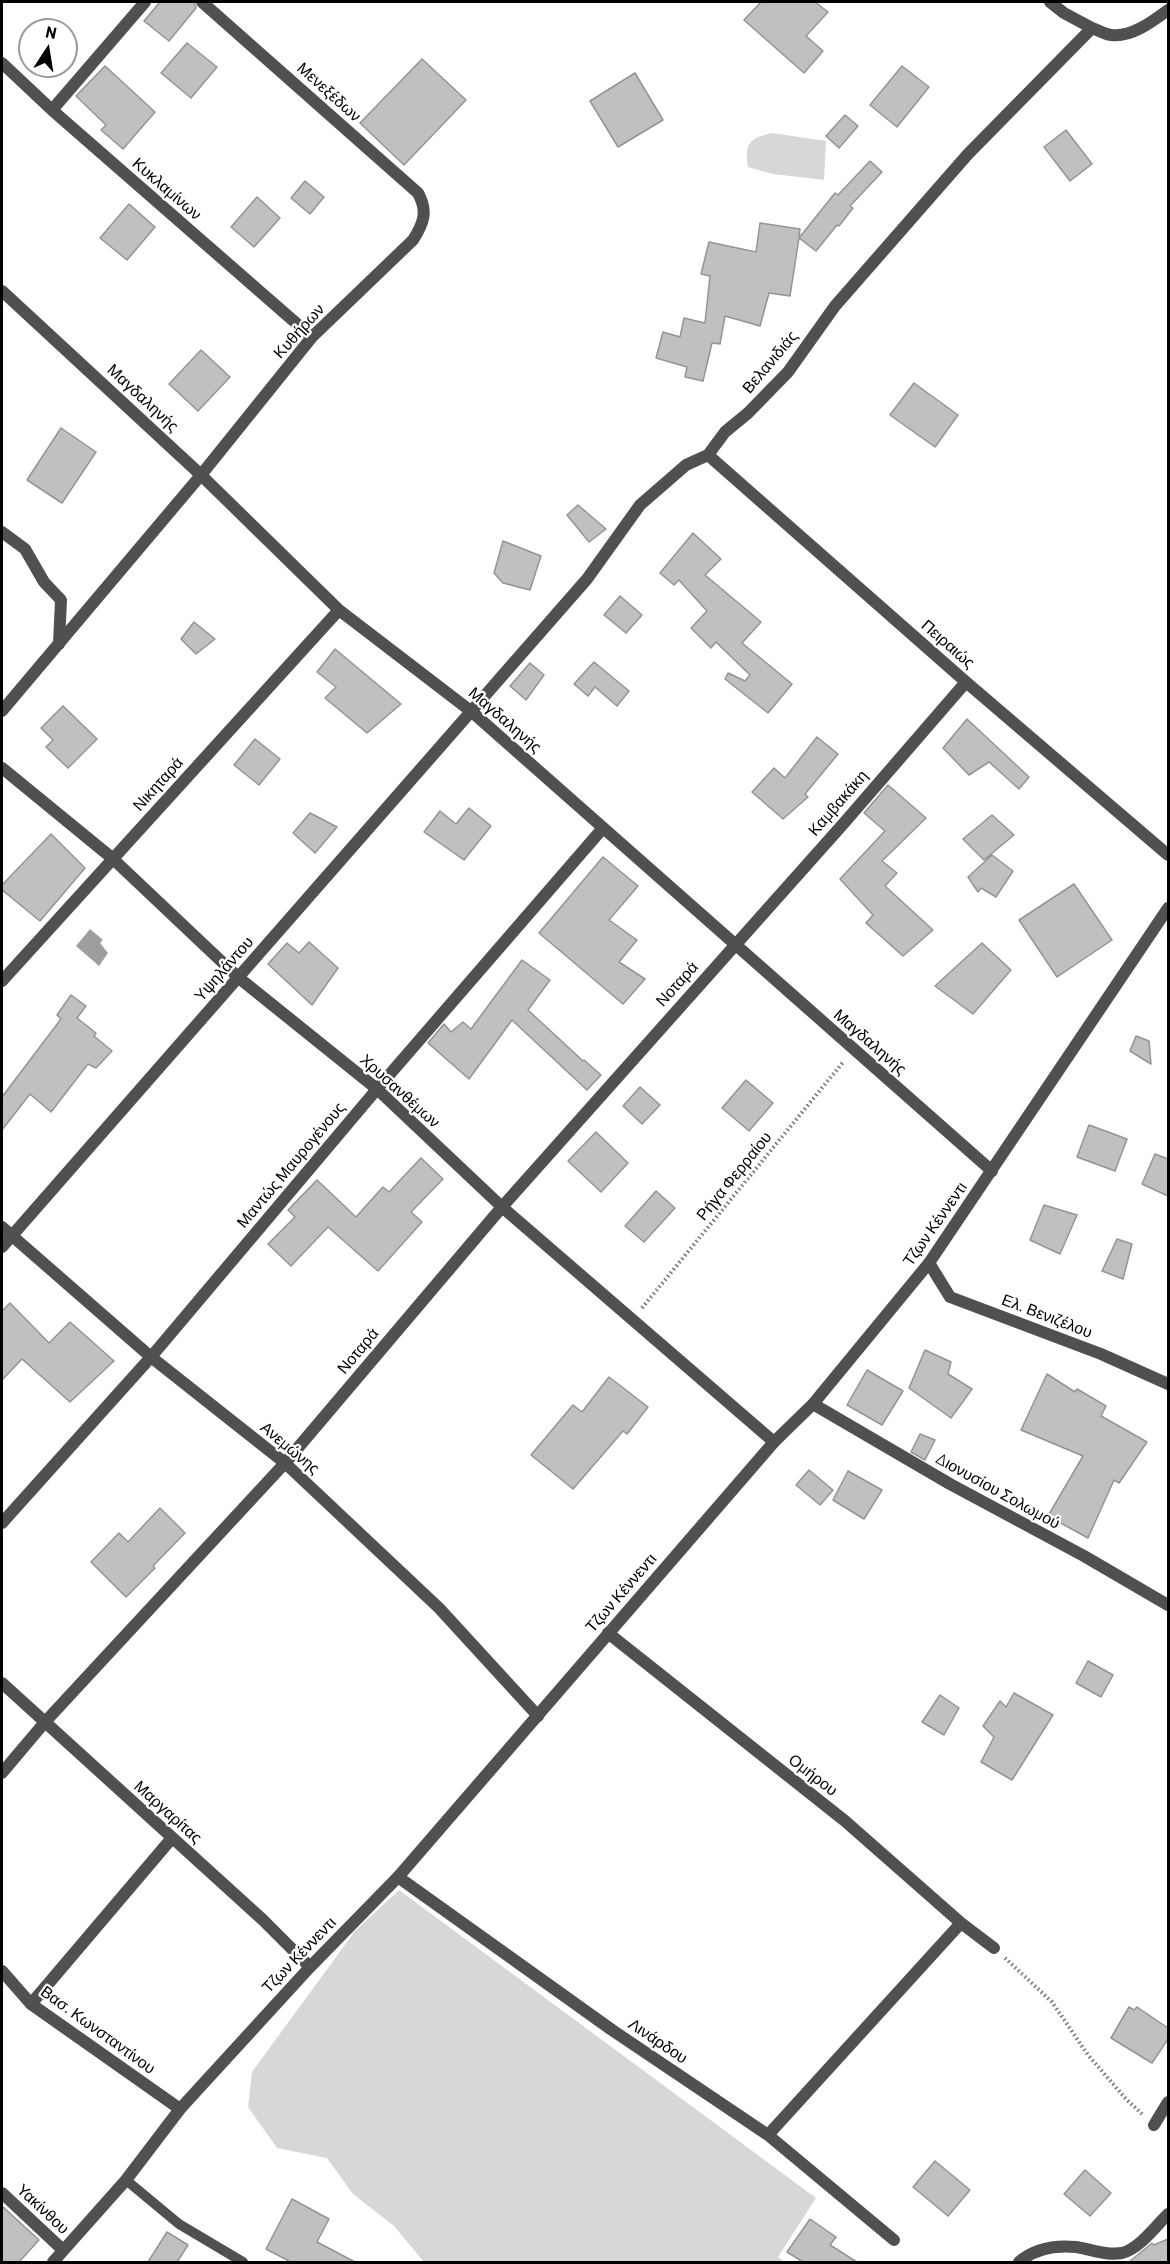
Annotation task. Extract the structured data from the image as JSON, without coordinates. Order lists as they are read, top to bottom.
{
  "streets": {
    "street": [
      "Μενεξέδων",
      "Κυκλαμίνων",
      "Κυθήρων",
      "Βελανιδιάς",
      "Μαγδαληνής",
      "Πειραιώς",
      "Νικηταρά",
      "Καμβακάκη",
      "Υψηλάντου",
      "Νοταρά",
      "Χρυσανθέμων",
      "Μαντώς Μαυρογένους",
      "Τζων Κέννεντι",
      "Ελ. Βενιζέλου",
      "Ανεμώνης",
      "Διονυσίου Σολωμού",
      "Ομήρου",
      "Μαργαρίτας",
      "Βασ. Κωνσταντίνου",
      "Λινάρδου",
      "Υακίνθου"
    ],
    "path": ["Ρήγα Φερραίου"]
  },
  "crossings": [
    ["Μενεξέδων", "Κυθήρων"],
    ["Κυκλαμίνων", "Κυθήρων"],
    ["Κυθήρων", "Μαγδαληνής"],
    ["Βελανιδιάς", "Μαγδαληνής"],
    ["Βελανιδιάς", "Πειραιώς"],
    ["Βελανιδιάς", "Υψηλάντου"],
    ["Μαγδαληνής", "Νικηταρά"],
    ["Μαγδαληνής", "Καμβακάκη"],
    ["Μαγδαληνής", "Υψηλάντου"],
    ["Μαγδαληνής", "Νοταρά"],
    ["Μαγδαληνής", "Μαντώς Μαυρογένους"],
    ["Μαγδαληνής", "Ρήγα Φερραίου"],
    ["Μαγδαληνής", "Τζων Κέννεντι"],
    ["Πειραιώς", "Καμβακάκη"],
    ["Νικηταρά", "Χρυσανθέμων"],
    ["Καμβακάκη", "Νοταρά"],
    ["Υψηλάντου", "Χρυσανθέμων"],
    ["Υψηλάντου", "Ανεμώνης"],
    ["Νοταρά", "Χρυσανθέμων"],
    ["Νοταρά", "Ανεμώνης"],
    ["Νοταρά", "Μαργαρίτας"],
    ["Χρυσανθέμων", "Μαντώς Μαυρογένους"],
    ["Χρυσανθέμων", "Ρήγα Φερραίου"],
    ["Χρυσανθέμων", "Τζων Κέννεντι"],
    ["Μαντώς Μαυρογένους", "Ανεμώνης"],
    ["Τζων Κέννεντι", "Ελ. Βενιζέλου"],
    ["Τζων Κέννεντι", "Ανεμώνης"],
    ["Τζων Κέννεντι", "Διονυσίου Σολωμού"],
    ["Τζων Κέννεντι", "Ομήρου"],
    ["Τζων Κέννεντι", "Μαργαρίτας"],
    ["Τζων Κέννεντι", "Βασ. Κωνσταντίνου"],
    ["Τζων Κέννεντι", "Λινάρδου"],
    ["Τζων Κέννεντι", "Υακίνθου"]
  ],
  "north": "top"
}
